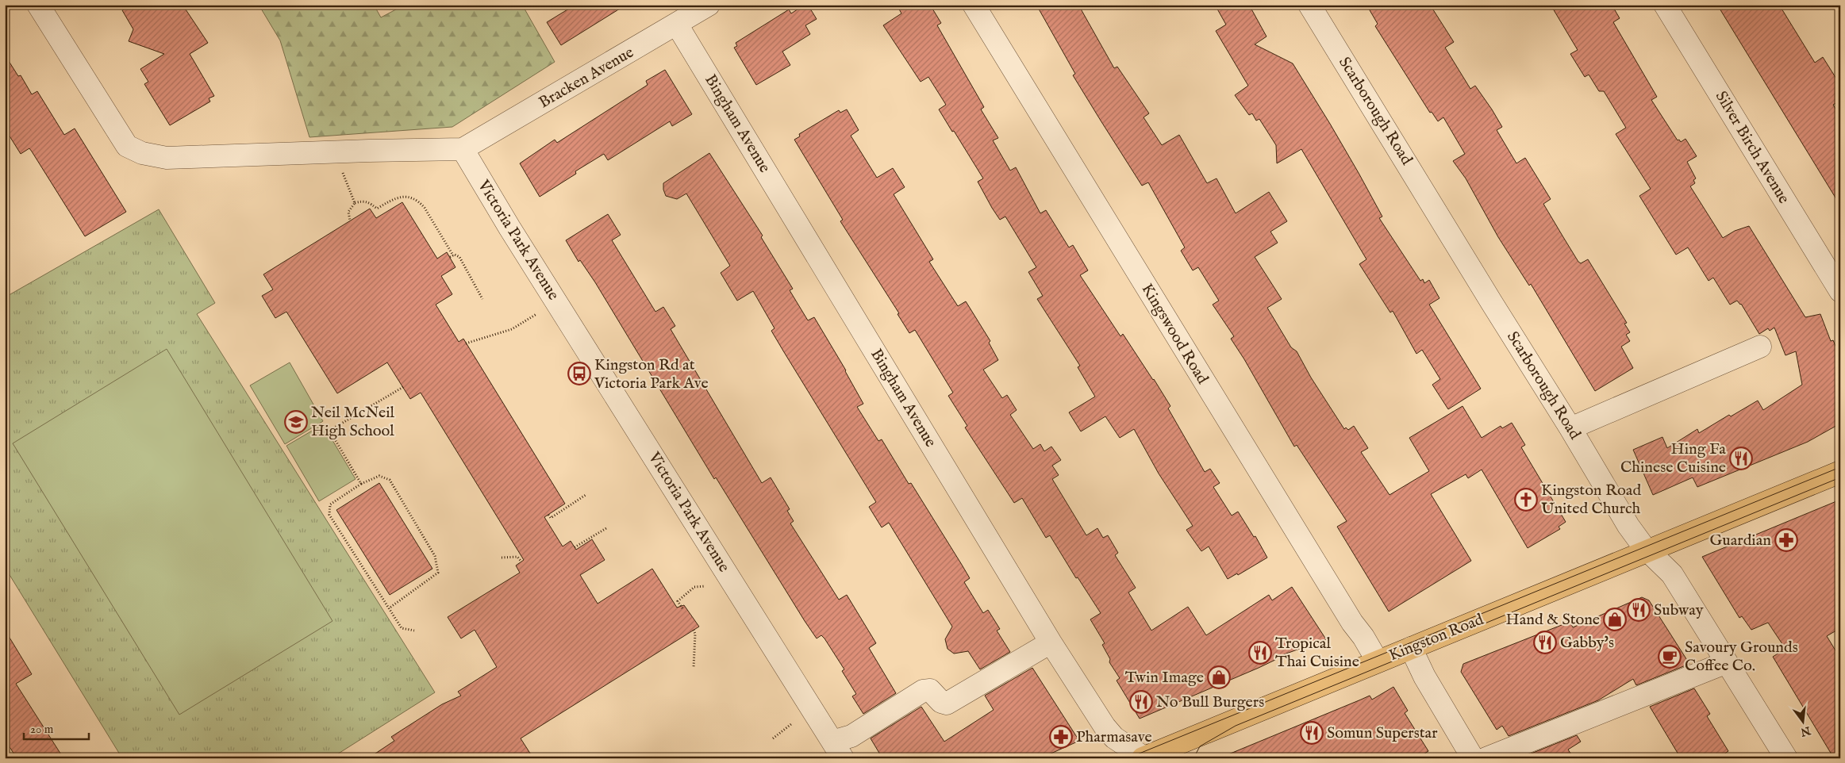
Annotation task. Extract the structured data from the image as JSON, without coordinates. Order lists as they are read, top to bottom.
{
  "streets": {
    "main road": ["Kingston Road"],
    "street": [
      "Bracken Avenue",
      "Scarborough Road",
      "Bingham Avenue",
      "Silver Birch Avenue",
      "Victoria Park Avenue",
      "Kingswood Road"
    ]
  },
  "crossings": [
    ["Bracken Avenue", "Bingham Avenue"],
    ["Bracken Avenue", "Victoria Park Avenue"],
    ["Scarborough Road", "Kingston Road"],
    ["Bingham Avenue", "Kingston Road"],
    ["Kingswood Road", "Kingston Road"]
  ],
  "places": {
    "bus stop": ["Kingston Rd at Victoria Park Ave"],
    "school or university": ["Neil McNeil High School"],
    "restaurant": [
      "Hing Fa Chinese Cuisine",
      "Subway",
      "Gabby's",
      "Tropical Thai Cuisine",
      "No Bull Burgers",
      "Somun Superstar"
    ],
    "church": ["Kingston Road United Church"],
    "pharmacy": ["Guardian", "Pharmasave"],
    "shop": ["Hand & Stone", "Twin Image"],
    "cafe": ["Savoury Grounds Coffee Co."]
  },
  "scale_bar": "20 m",
  "north": "bottom"
}
